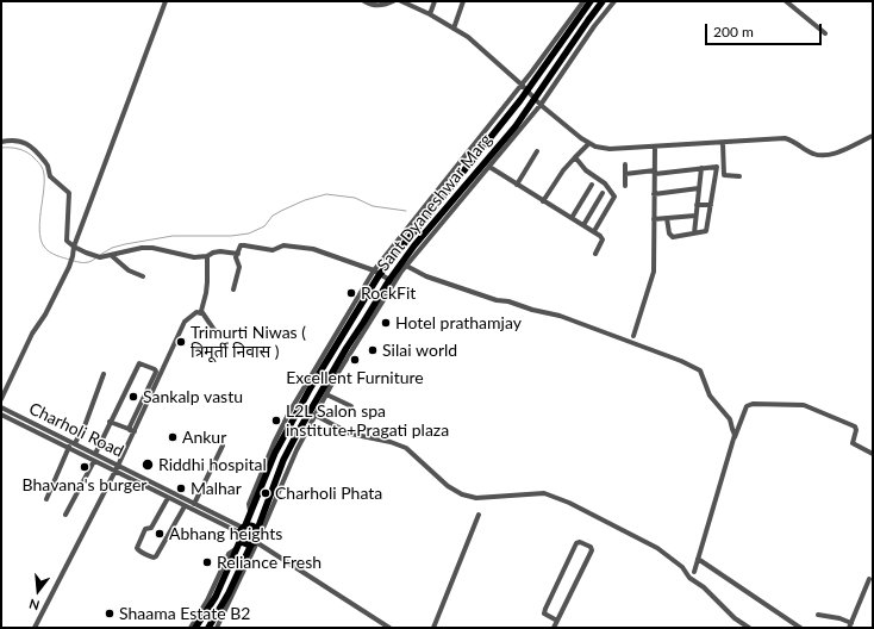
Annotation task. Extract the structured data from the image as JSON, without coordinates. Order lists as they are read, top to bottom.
{
  "streets": {
    "main road": ["Sant Dyaneshwar Marg"],
    "street": ["Charholi Road"]
  },
  "crossings": [
    ["Sant Dyaneshwar Marg", "Charholi Road"]
  ],
  "places": [
    "RockFit",
    "Hotel prathamjay",
    "Trimurti Niwas ( त्रिमूर्ती निवास )",
    "Silai world",
    "Excellent Furniture",
    "Sankalp vastu",
    "L2L Salon spa institute+Pragati plaza",
    "Ankur",
    "Riddhi hospital",
    "Bhavana's burger",
    "Malhar",
    "Charholi Phata",
    "Abhang heights",
    "Reliance Fresh",
    "Shaama Estate B2"
  ],
  "scale_bar": "200 m",
  "north": "bottom"
}
